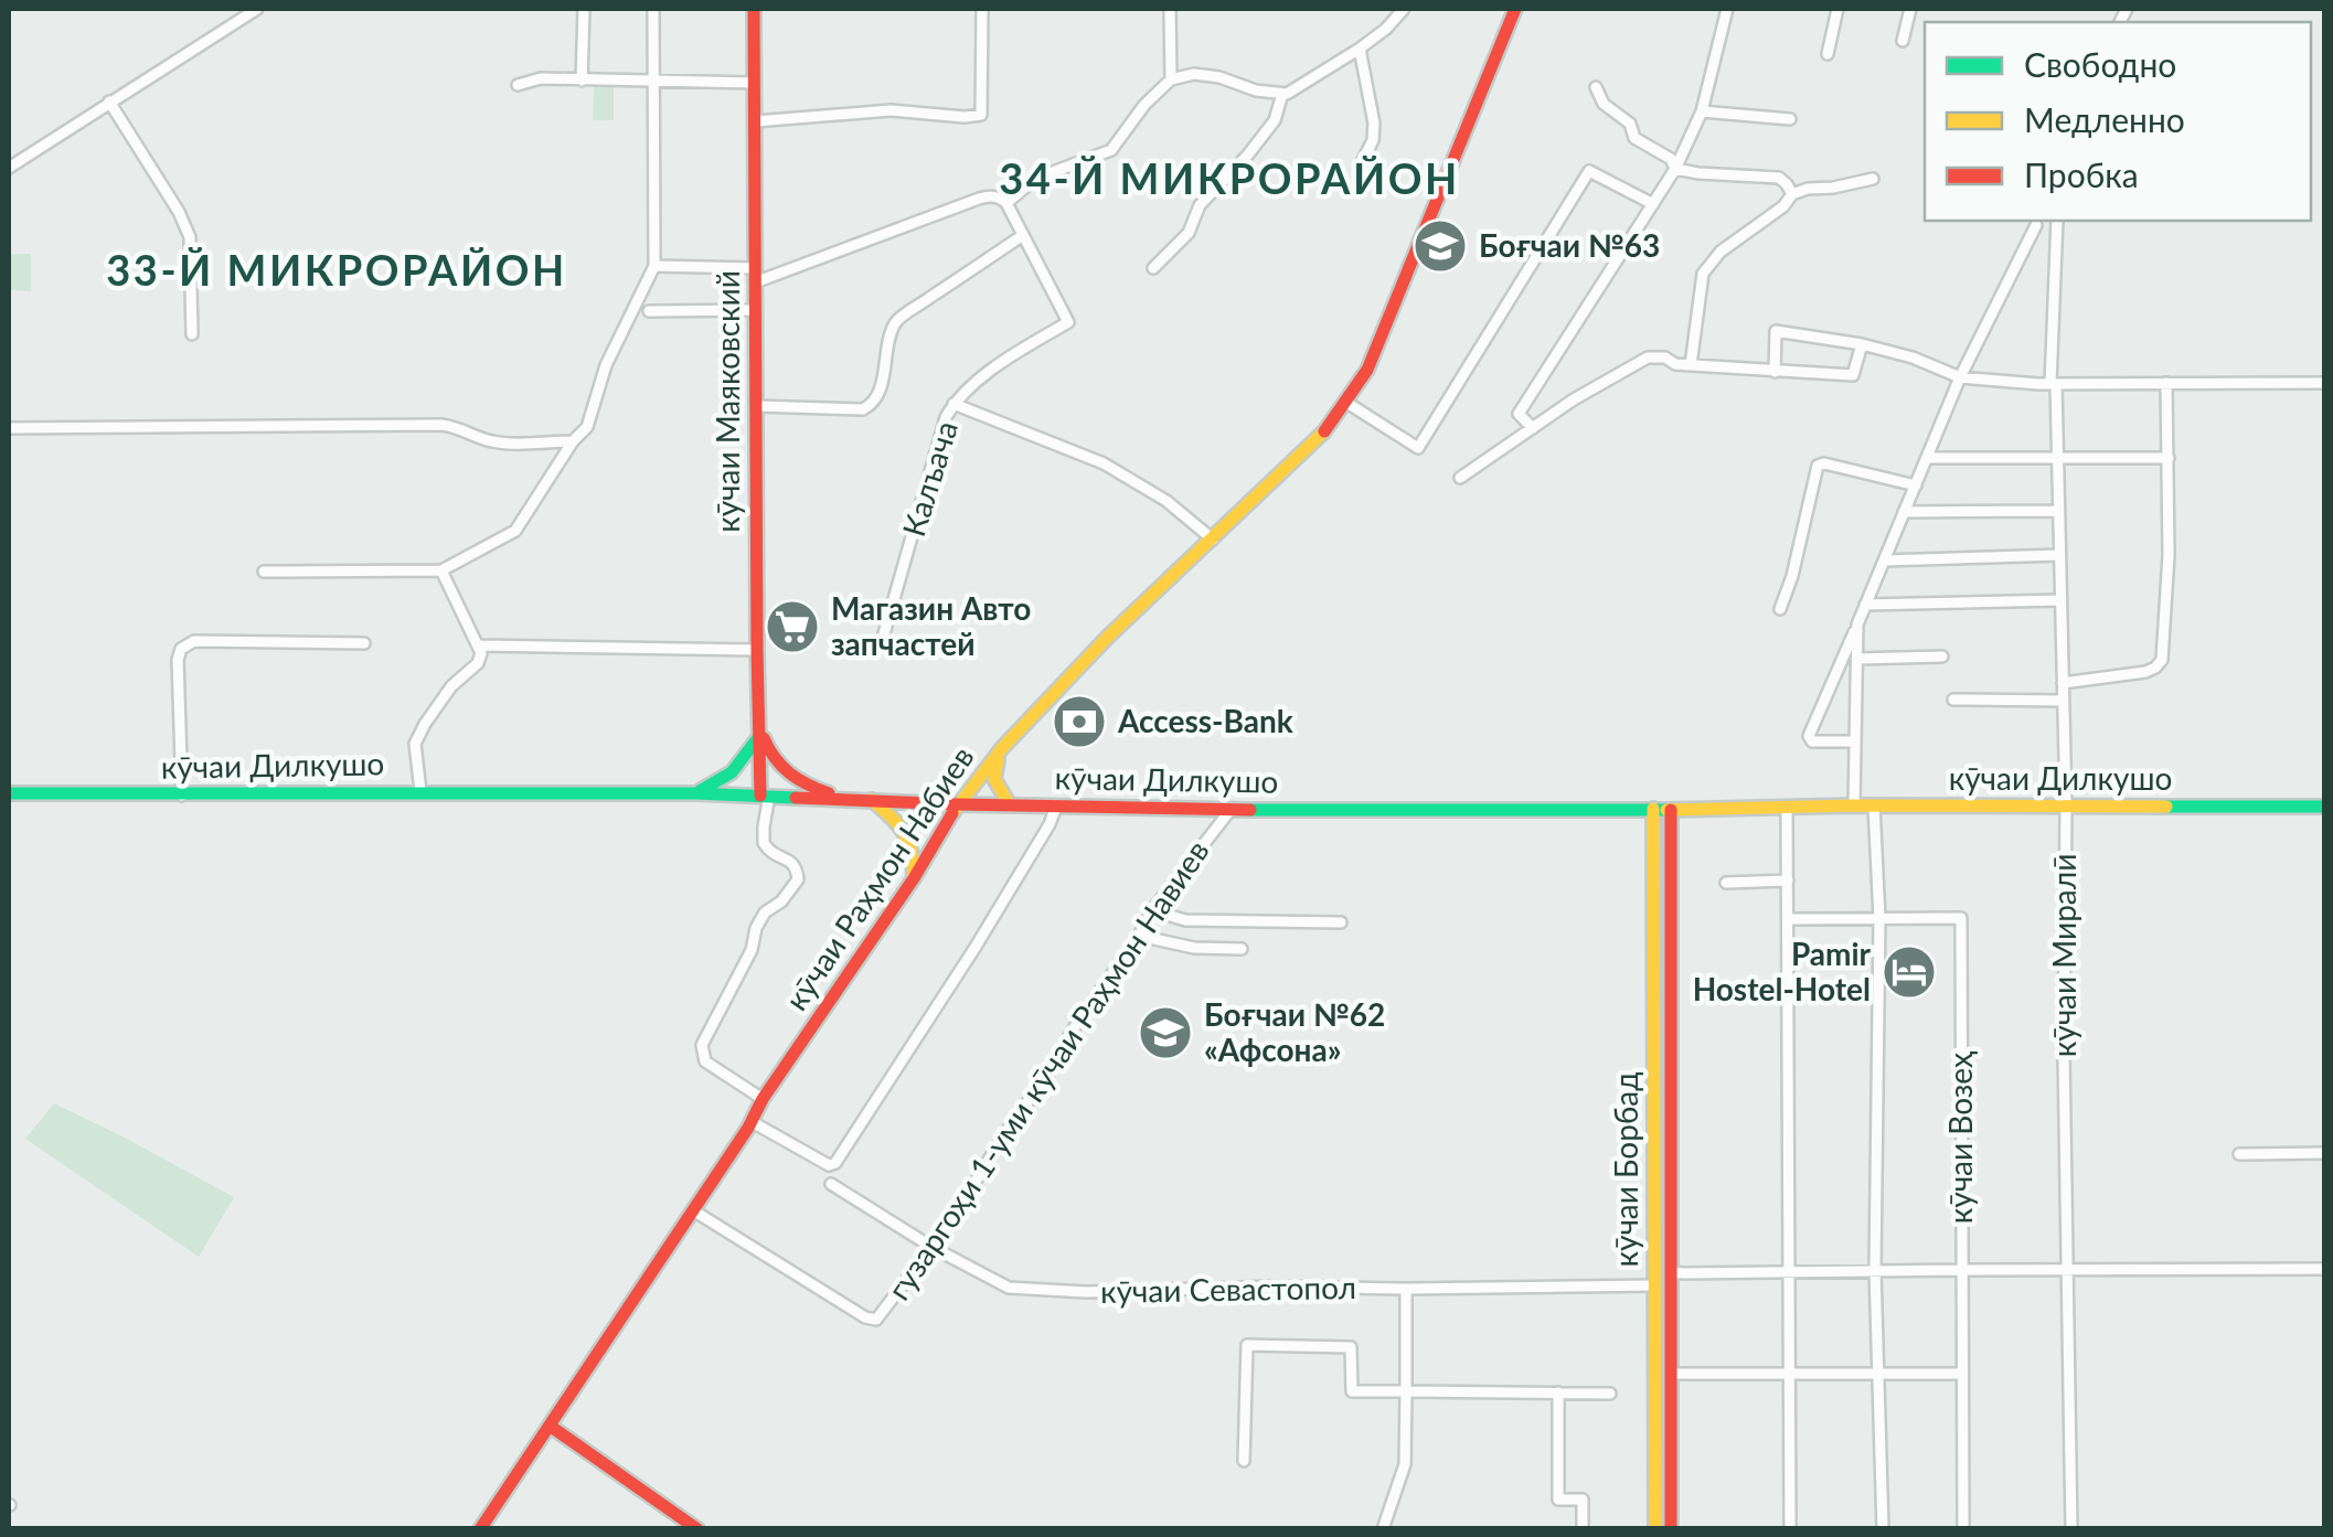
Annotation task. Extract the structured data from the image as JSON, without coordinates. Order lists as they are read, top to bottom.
{
  "streets": {
    "main road": [
      "кӯчаи Маяковский",
      "кӯчаи Дилкушо",
      "кӯчаи Раҳмон Набиев",
      "кӯчаи Борбад"
    ],
    "street": [
      "Калъача",
      "кӯчаи Миралӣ",
      "гузаргоҳи 1-уми кӯчаи Раҳмон Навиев",
      "кӯчаи Возеҳ",
      "кӯчаи Севастопол"
    ]
  },
  "crossings": [
    ["кӯчаи Маяковский", "кӯчаи Дилкушо"],
    ["кӯчаи Дилкушо", "кӯчаи Раҳмон Набиев"],
    ["кӯчаи Дилкушо", "кӯчаи Миралӣ"],
    ["кӯчаи Дилкушо", "гузаргоҳи 1-уми кӯчаи Раҳмон Навиев"],
    ["кӯчаи Дилкушо", "кӯчаи Борбад"],
    ["кӯчаи Раҳмон Набиев", "гузаргоҳи 1-уми кӯчаи Раҳмон Навиев"],
    ["гузаргоҳи 1-уми кӯчаи Раҳмон Навиев", "кӯчаи Севастопол"],
    ["кӯчаи Борбад", "кӯчаи Севастопол"]
  ],
  "districts": ["34-Й МИКРОРАЙОН", "33-Й МИКРОРАЙОН"],
  "places": {
    "school or university": ["Боғчаи №63", "Боғчаи №62 «Афсона»"],
    "supermarket": ["Магазин Авто запчастей"],
    "bank": ["Access-Bank"],
    "hotel": ["Pamir Hostel-Hotel"]
  },
  "legend": ["Свободно", "Медленно", "Пробка"]
}
